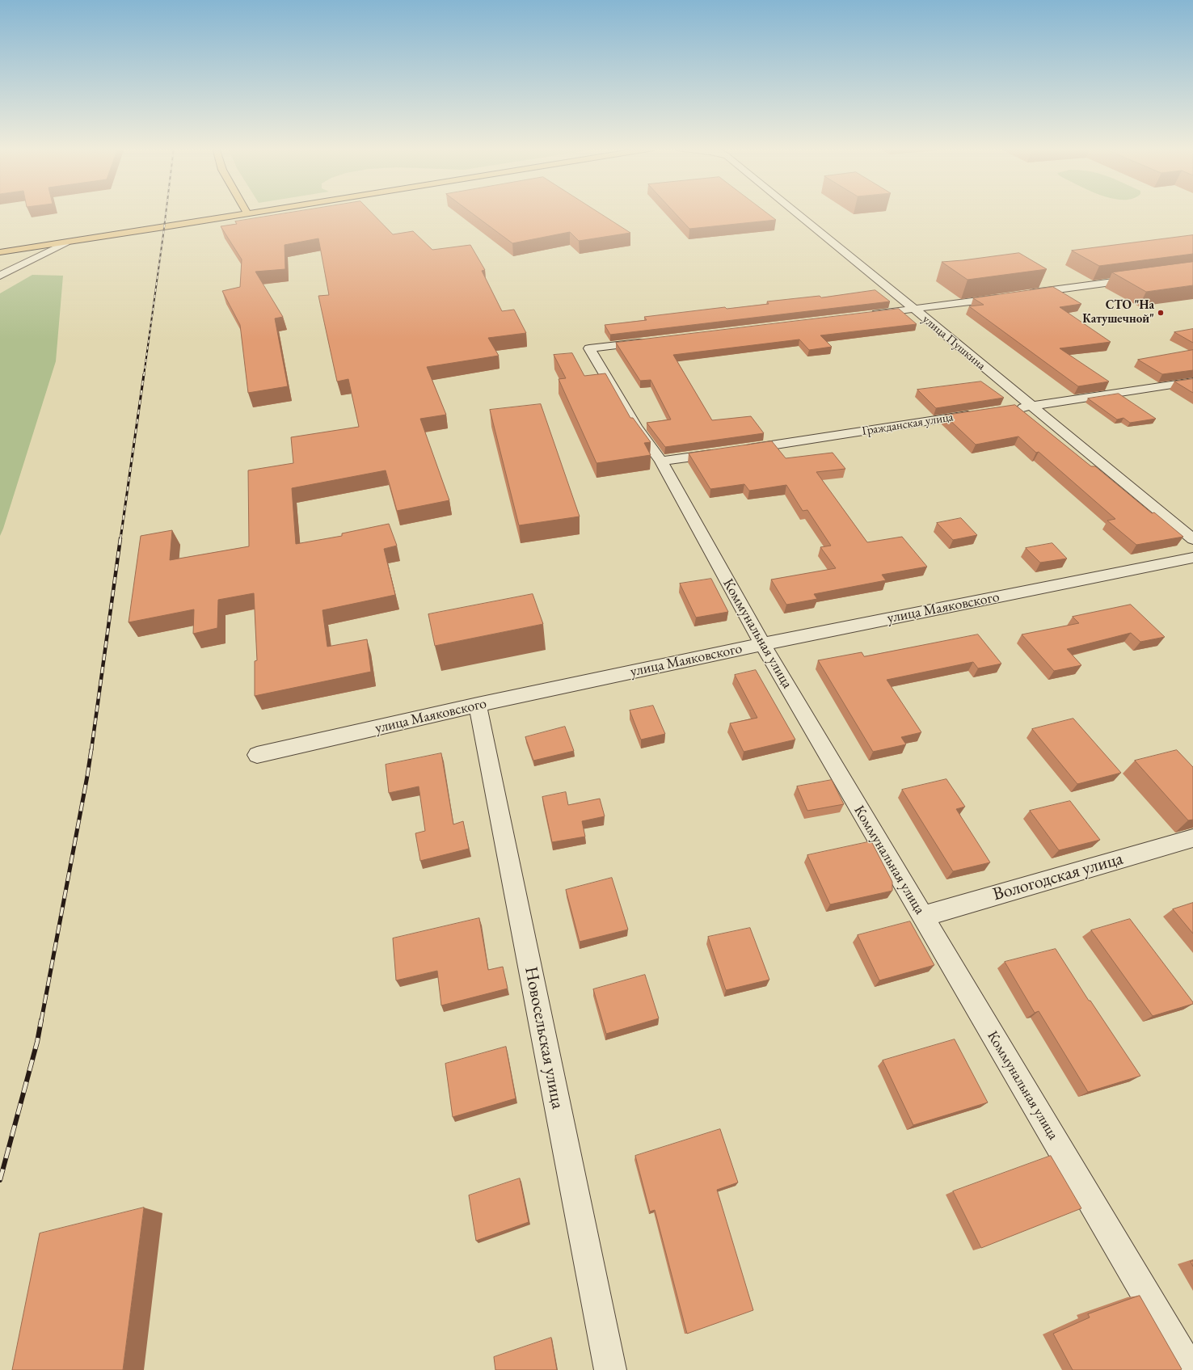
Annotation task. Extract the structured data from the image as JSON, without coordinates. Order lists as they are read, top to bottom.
{
  "streets": {
    "street": [
      "улица Пушкина",
      "Гражданская улица",
      "улица Маяковского",
      "Коммунальная улица",
      "Вологодская улица",
      "Новосельская улица"
    ]
  },
  "crossings": [
    ["улица Маяковского", "Коммунальная улица"],
    ["улица Маяковского", "Новосельская улица"],
    ["Коммунальная улица", "Вологодская улица"]
  ],
  "places": ["СТО \"На Катушечной\""]
}
